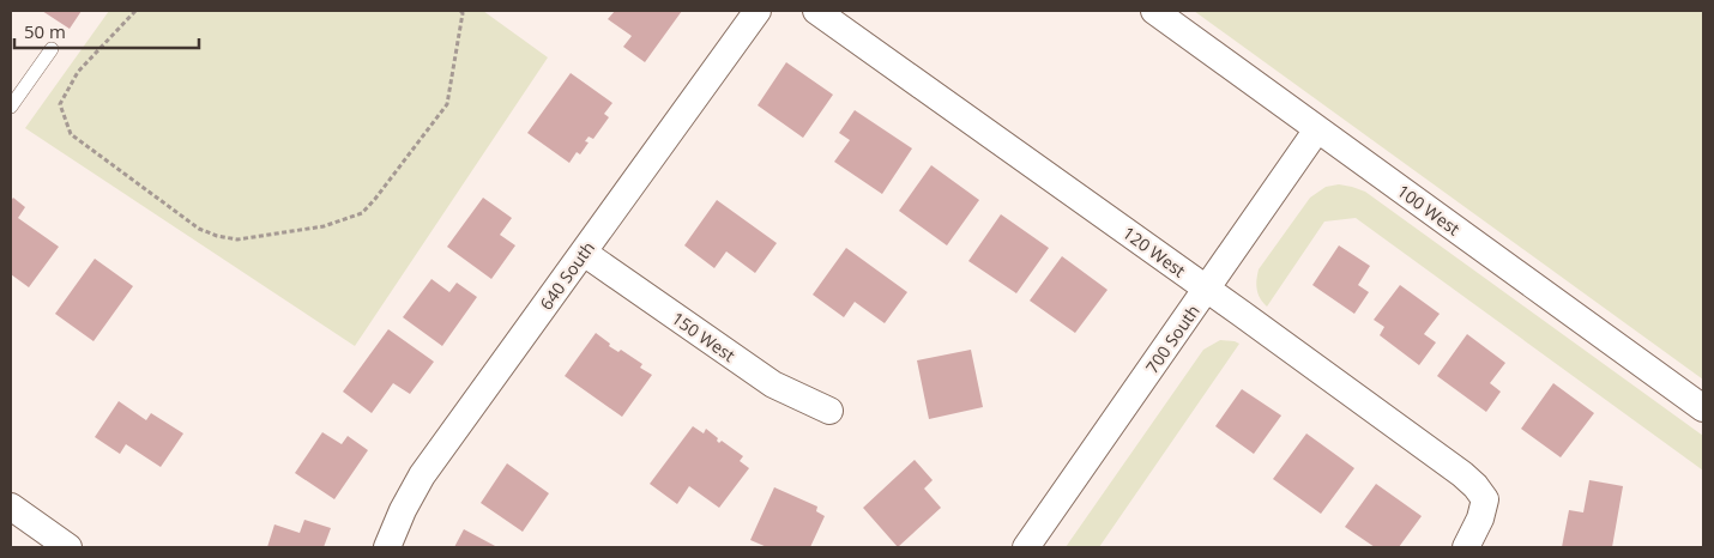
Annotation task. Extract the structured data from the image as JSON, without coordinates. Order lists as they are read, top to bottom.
{
  "streets": {
    "street": [
      "100 West",
      "120 West",
      "640 South",
      "150 West",
      "700 South"
    ]
  },
  "crossings": [
    ["100 West", "700 South"],
    ["120 West", "700 South"],
    ["640 South", "150 West"]
  ],
  "scale_bar": "50 m"
}
